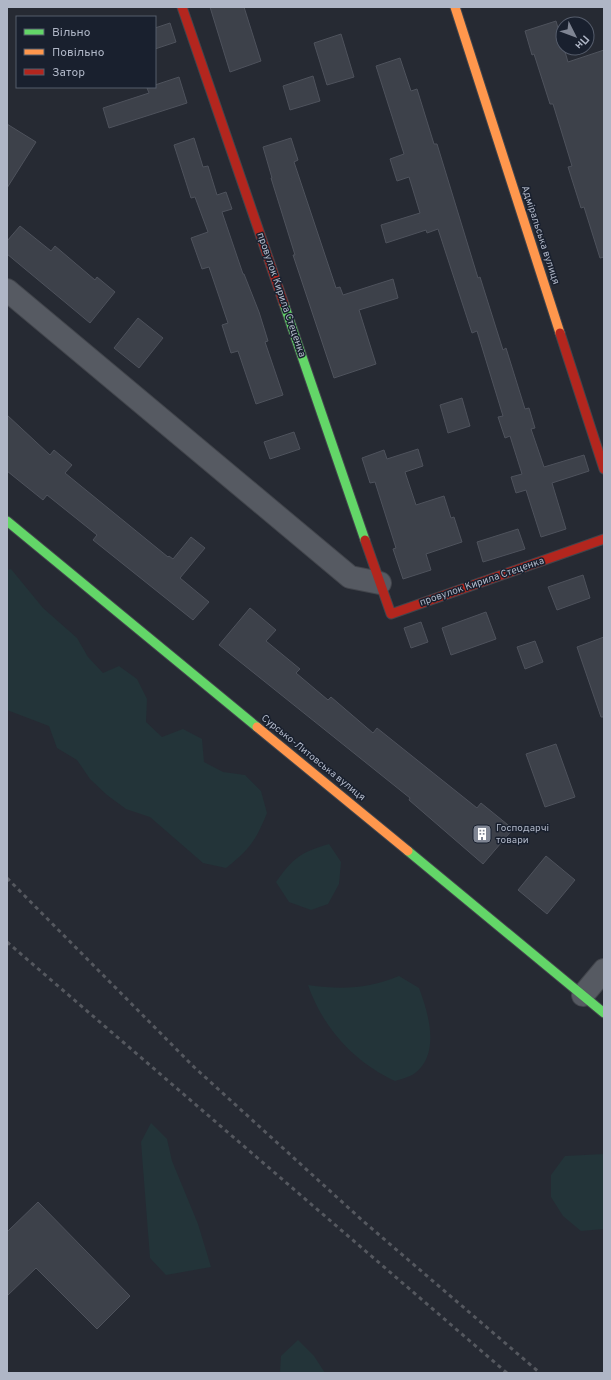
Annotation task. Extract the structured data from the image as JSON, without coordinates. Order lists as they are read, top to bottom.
{
  "streets": {
    "street": ["Адміральська вулиця", "провулок Кирила Стеценка", "Сурсько-Литовська вулиця"]
  },
  "places": {
    "building": ["Господарчі товари"]
  },
  "legend": ["Вільно", "Повільно", "Затор"],
  "north": "bottom right"
}
